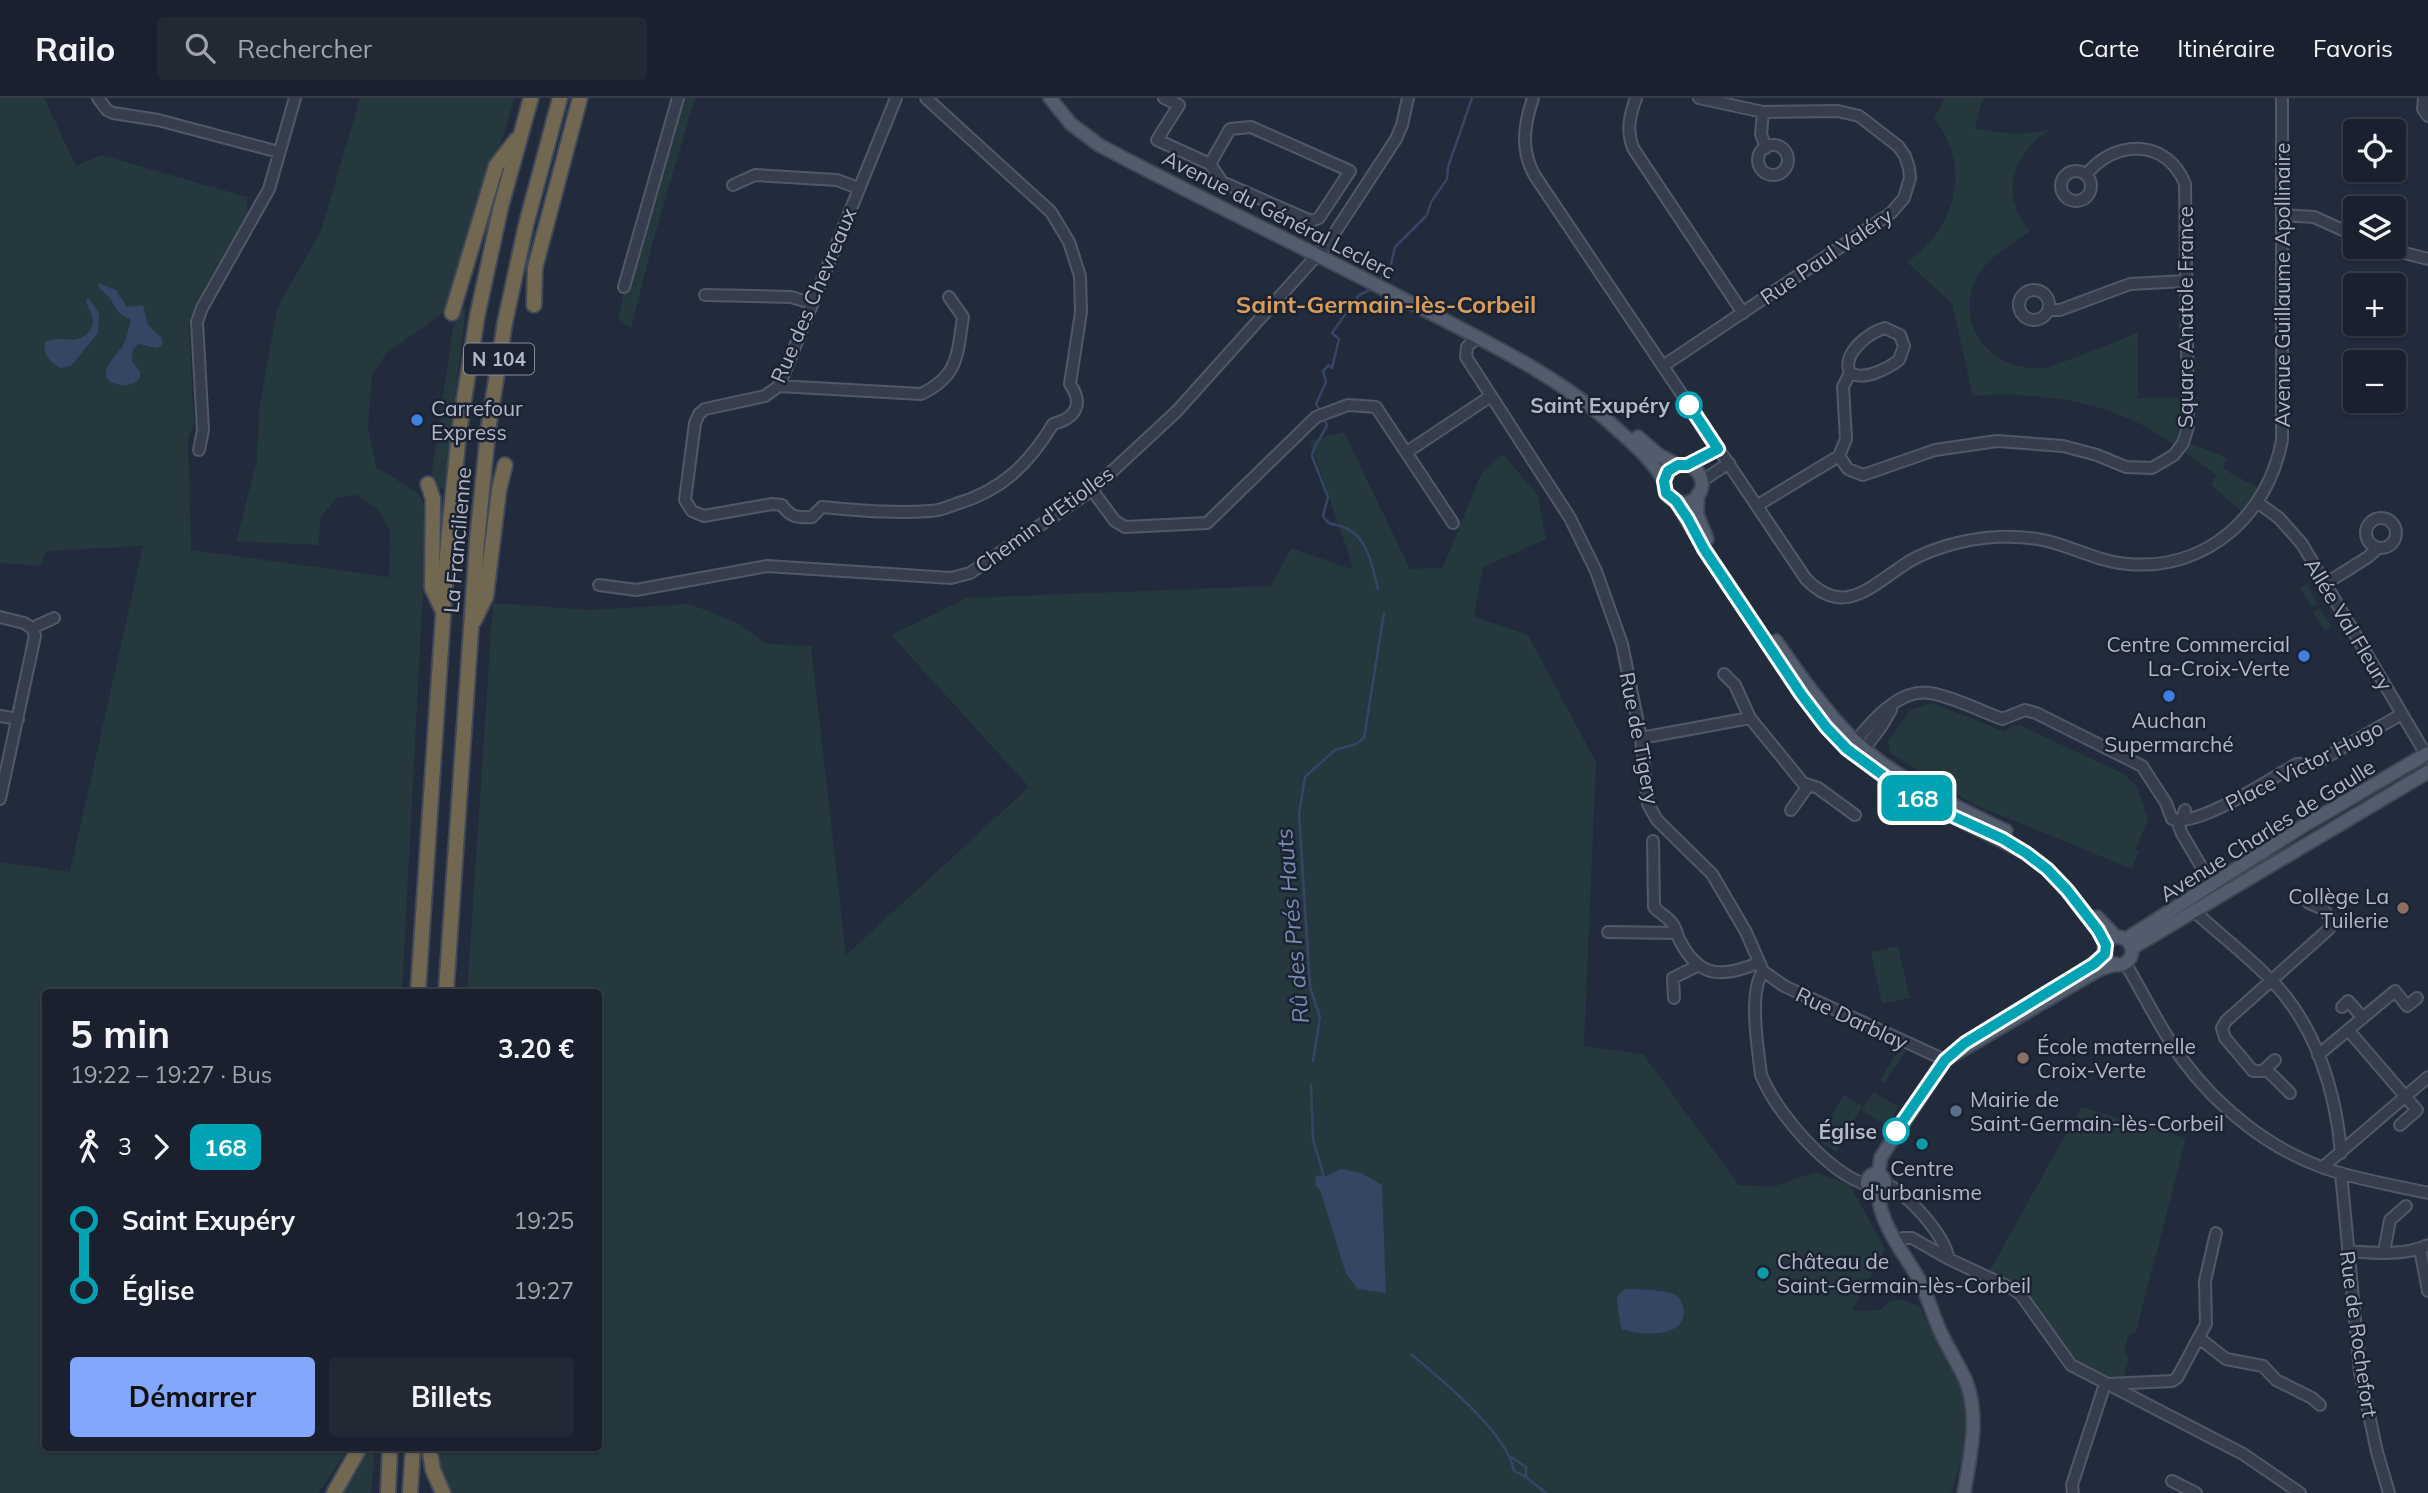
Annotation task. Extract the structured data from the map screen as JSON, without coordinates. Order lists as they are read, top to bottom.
{
  "streets": {
    "highway": ["N 104", "La Francilienne"],
    "main road": ["Avenue du Général Leclerc", "Avenue Charles de Gaulle"],
    "street": [
      "Rue Paul Valéry",
      "Avenue Guillaume Apollinaire",
      "Rue des Chevreaux",
      "Square Anatole France",
      "Chemin d'Etiolles",
      "Allée Val Fleury",
      "Rue de Tigery",
      "Place Victor Hugo",
      "Rue Darblay",
      "Rue de Rochefort"
    ]
  },
  "crossings": [
    ["Avenue du Général Leclerc", "Chemin d'Etiolles"],
    ["Avenue du Général Leclerc", "Rue de Tigery"],
    ["Avenue du Général Leclerc", "Avenue Charles de Gaulle"],
    ["Rue Paul Valéry", "Avenue Guillaume Apollinaire"],
    ["Avenue Guillaume Apollinaire", "Allée Val Fleury"],
    ["Allée Val Fleury", "Place Victor Hugo"],
    ["Allée Val Fleury", "Avenue Charles de Gaulle"],
    ["Rue de Tigery", "Rue Darblay"]
  ],
  "districts": ["Saint-Germain-lès-Corbeil"],
  "water": ["Rû des Prés Hauts"],
  "places": [
    "Saint Exupéry",
    "Carrefour Express",
    "Centre Commercial La-Croix-Verte",
    "Auchan Supermarché",
    "Collège La Tuilerie",
    "École maternelle Croix-Verte",
    "Mairie de Saint-Germain-lès-Corbeil",
    "Église",
    "Centre d'urbanisme",
    "Château de Saint-Germain-lès-Corbeil"
  ],
  "lines": ["bus line 168"],
  "page": {
    "header": "Railo",
    "search": "Rechercher",
    "nav": ["Carte", "Itinéraire", "Favoris"],
    "on_map": "168",
    "map_buttons": ["+", "−"],
    "heading": ["5 min", "19:22 – 19:27 · Bus", "3.20 €"],
    "legs": ["3", "168"],
    "list": [
      {
        "name": "Saint Exupéry",
        "value": "19:25"
      },
      {
        "name": "Église",
        "value": "19:27"
      }
    ],
    "buttons": ["Démarrer", "Billets"]
  }
}
